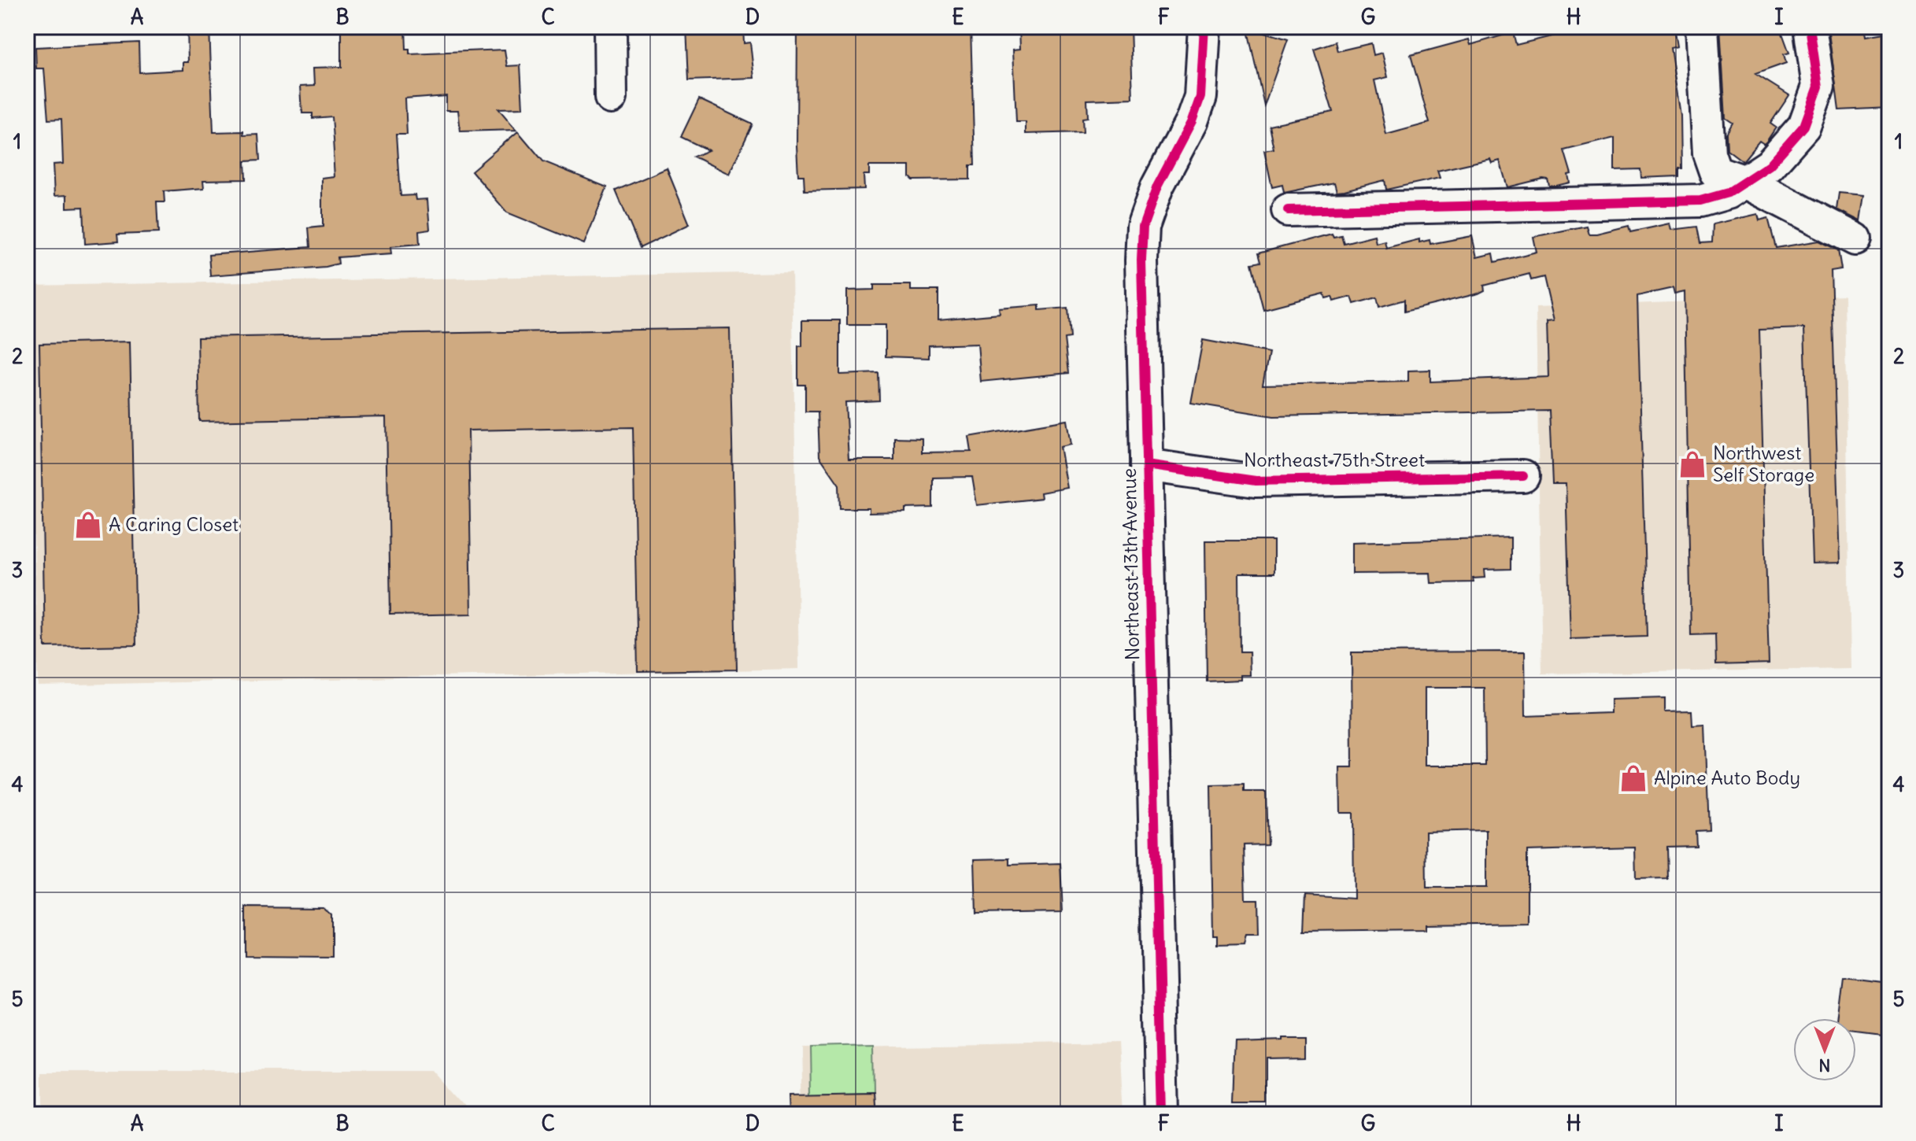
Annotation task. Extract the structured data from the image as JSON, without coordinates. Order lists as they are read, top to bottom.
{
  "streets": {
    "street": ["Northeast 75th Street", "Northeast 13th Avenue"]
  },
  "crossings": [
    ["Northeast 75th Street", "Northeast 13th Avenue"]
  ],
  "places": {
    "shop": ["Northwest Self Storage", "A Caring Closet", "Alpine Auto Body"]
  },
  "north": "bottom",
  "grid": {
    "columns": [
      "A",
      "B",
      "C",
      "D",
      "E",
      "F",
      "G",
      "H",
      "I"
    ],
    "rows": [
      "1",
      "2",
      "3",
      "4",
      "5"
    ]
  }
}
